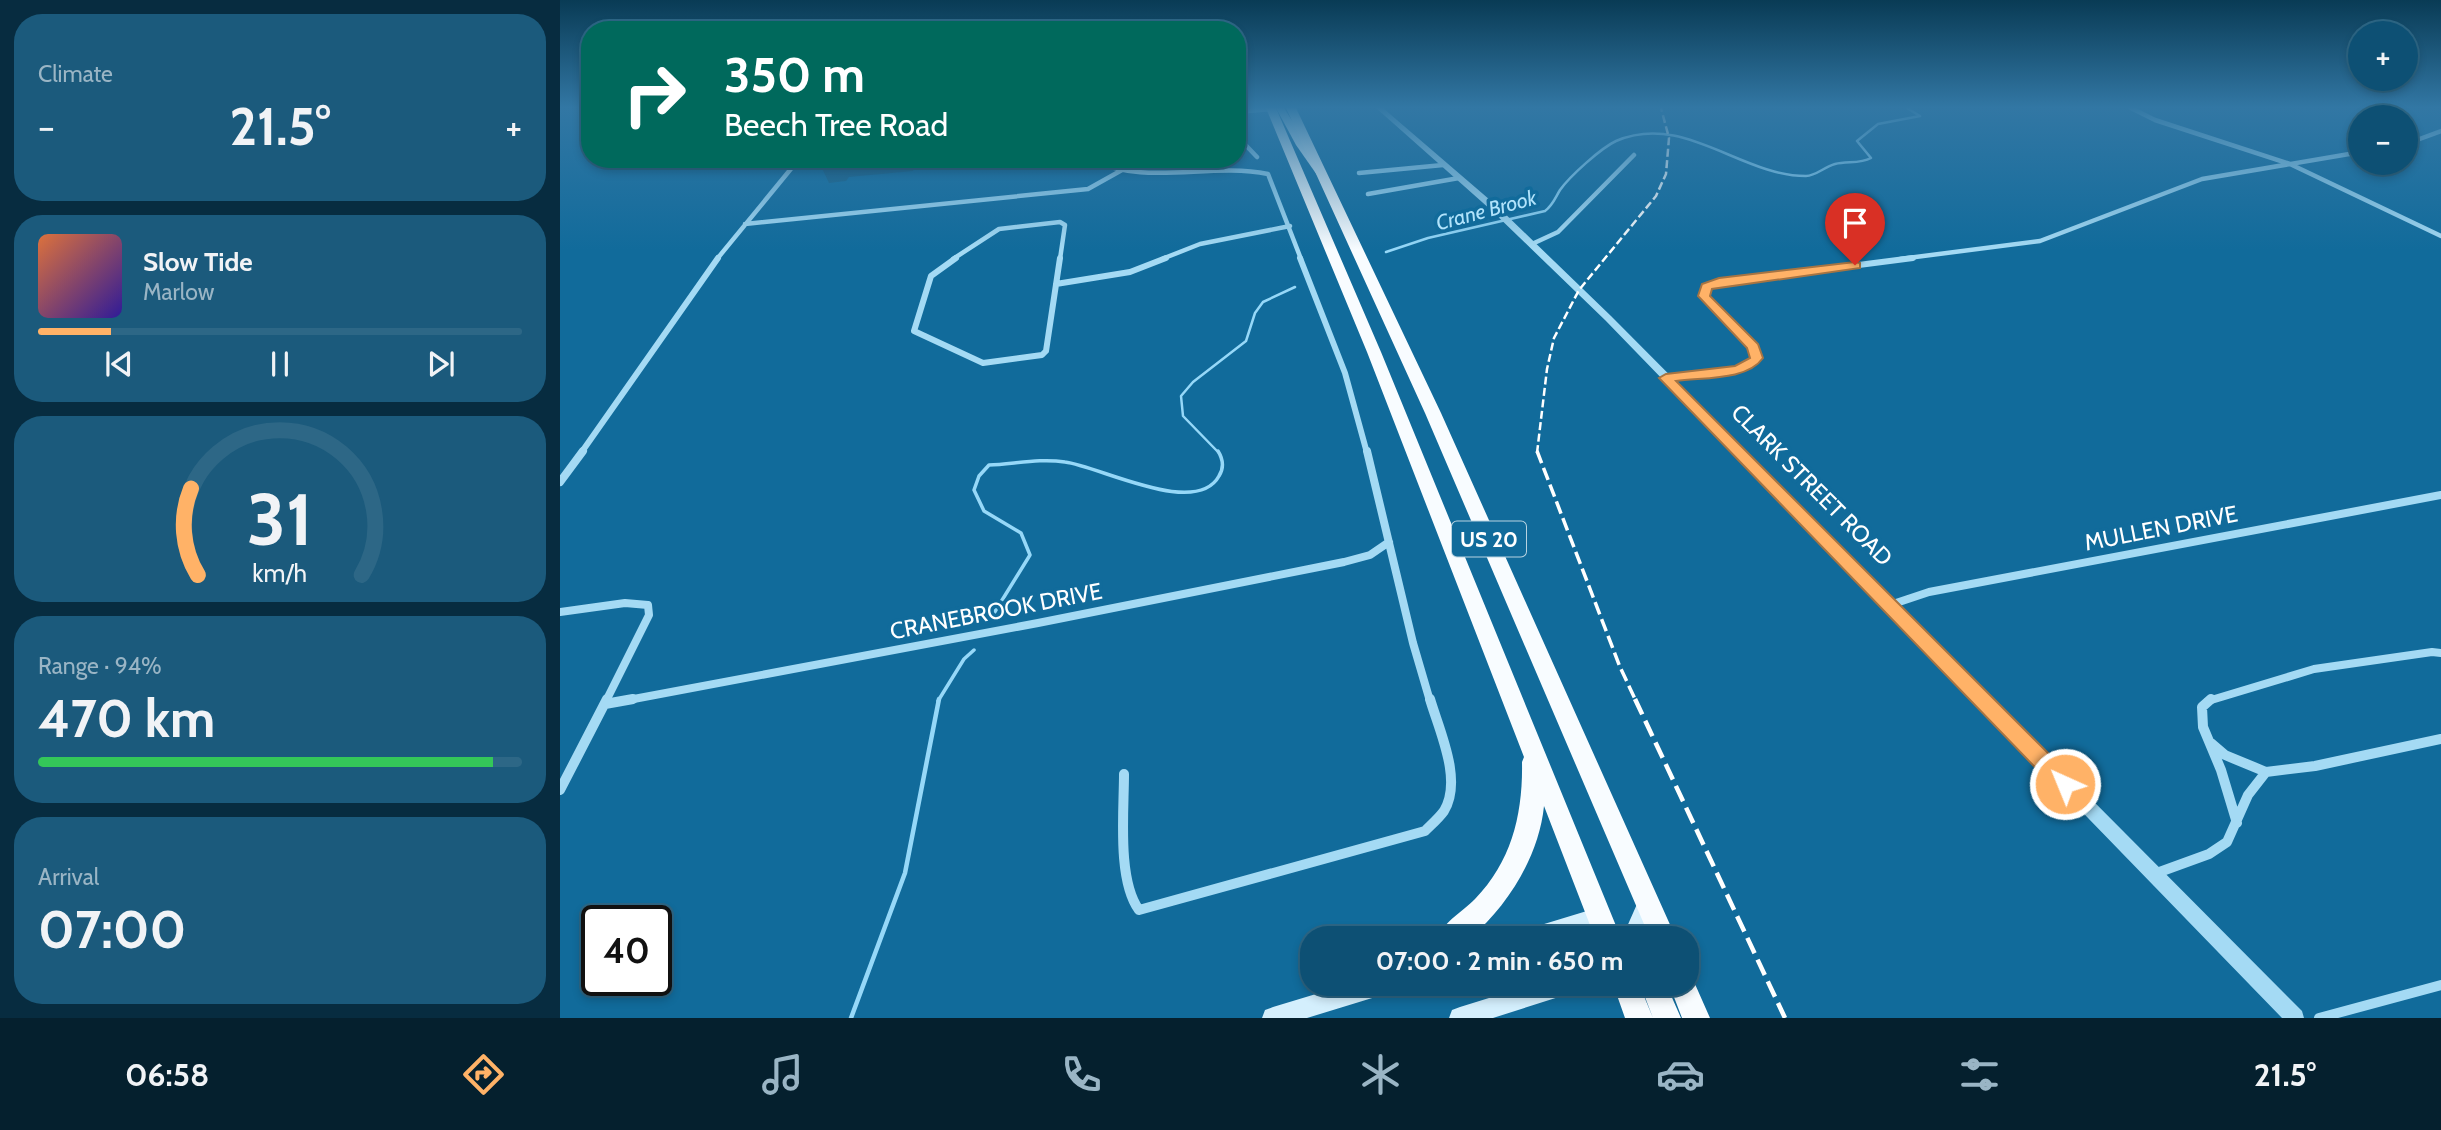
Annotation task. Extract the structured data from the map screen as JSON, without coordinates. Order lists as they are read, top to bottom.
{
  "streets": {
    "highway": ["US 20"],
    "street": ["CLARK STREET ROAD", "MULLEN DRIVE", "CRANEBROOK DRIVE"]
  },
  "crossings": [
    ["CLARK STREET ROAD", "MULLEN DRIVE"]
  ],
  "water": ["Crane Brook"],
  "page": {
    "tile": [
      "Climate",
      ["Range · 94%", "470 km"],
      ["Arrival", "07:00"]
    ],
    "map_buttons": ["+", "−"],
    "turn": ["350 m", "Beech Tree Road"],
    "heat": ["−", "21.5°", "+"],
    "song": ["Slow Tide", "Marlow"],
    "limit": "40",
    "trip": "07:00 · 2 min · 650 m",
    "tabs": ["06:58", "21.5°"],
    "gauge": ["31", "km/h"]
  }
}
